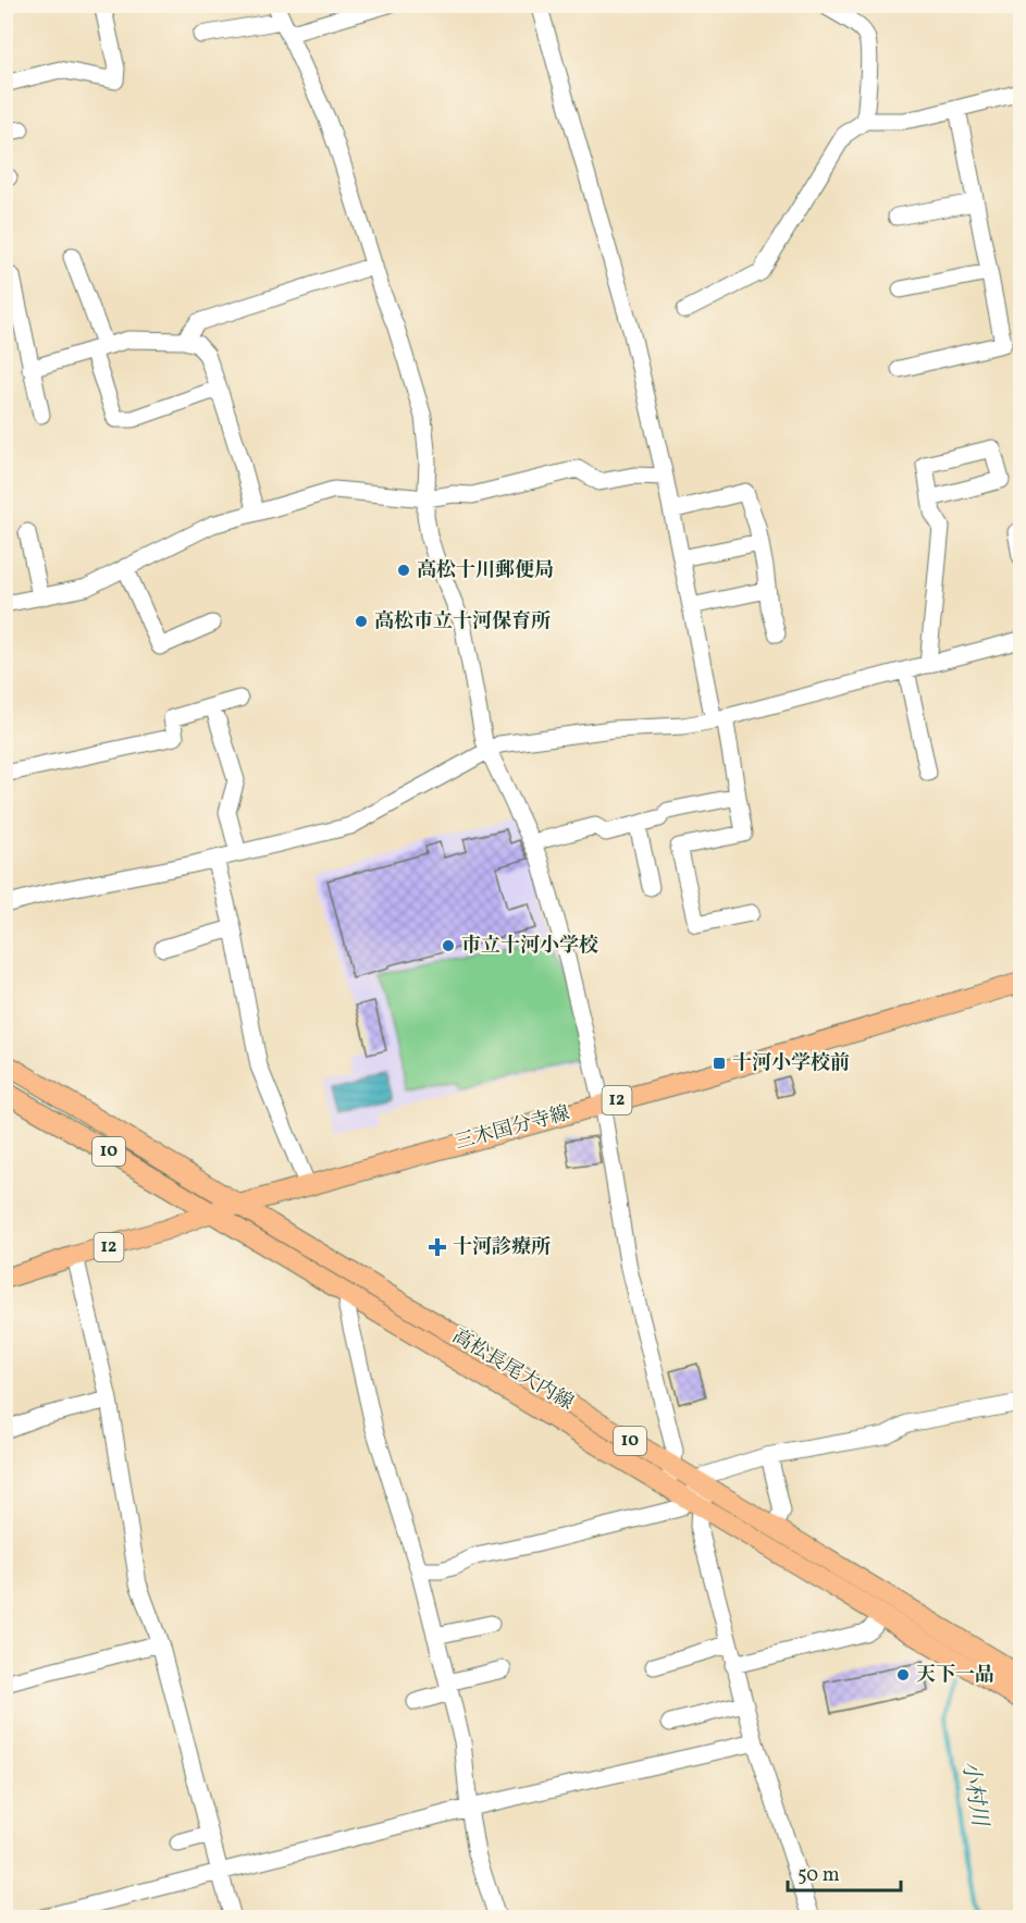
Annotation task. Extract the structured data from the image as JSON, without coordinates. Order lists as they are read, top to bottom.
{
  "streets": {
    "main road": [
      "12",
      "三木国分寺線",
      "10",
      "高松長尾大内線"
    ]
  },
  "crossings": [
    ["三木国分寺線", "高松長尾大内線"]
  ],
  "water": ["小村川"],
  "places": {
    "other": [
      "高松十川郵便局",
      "高松市立十河保育所",
      "市立十河小学校",
      "天下一品"
    ],
    "transit": ["十河小学校前"],
    "health": ["十河診療所"]
  },
  "scale_bar": "50 m"
}
